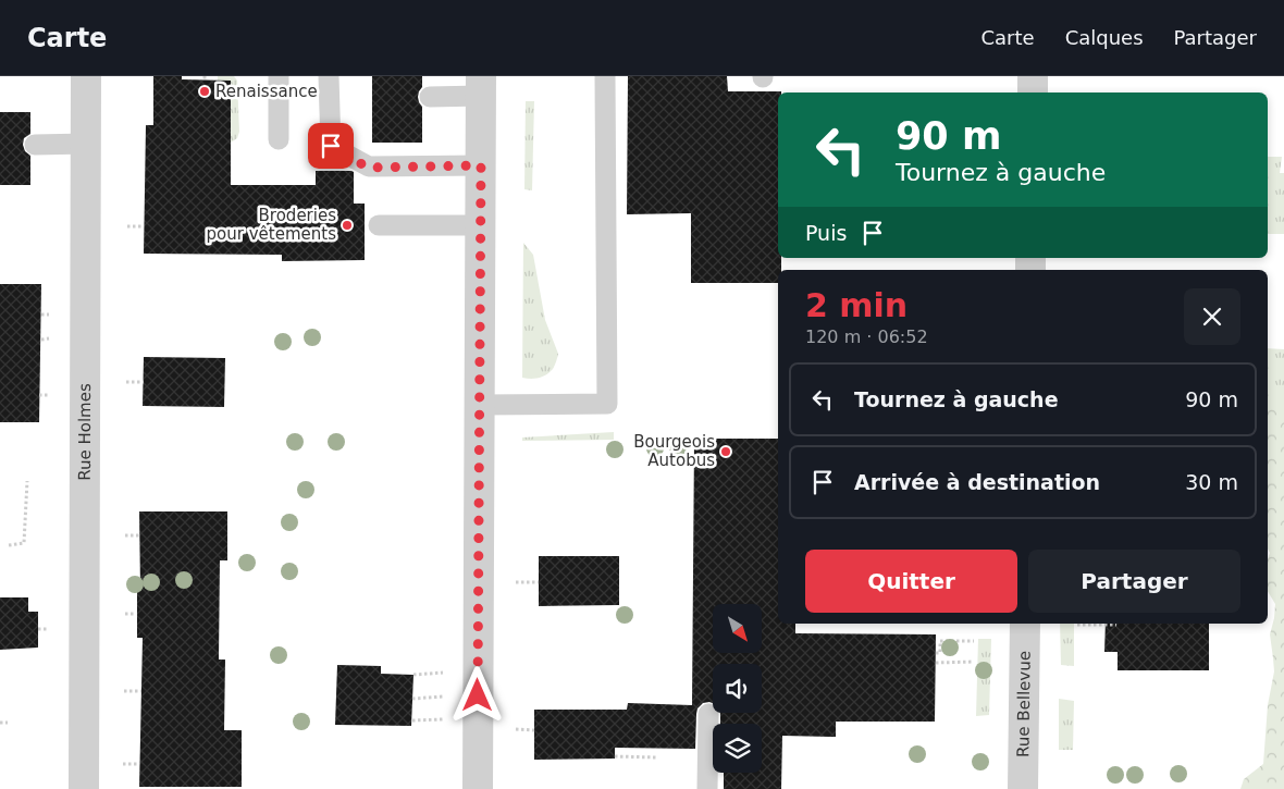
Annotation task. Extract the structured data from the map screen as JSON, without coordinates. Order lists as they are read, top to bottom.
{
  "streets": {
    "street": ["Rue Holmes", "Rue Bellevue"]
  },
  "places": ["Renaissance", "Broderies pour vêtements", "Bourgeois Autobus"],
  "north": "bottom right",
  "page": {
    "header": "Carte",
    "nav": ["Carte", "Calques", "Partager"],
    "turn": ["90 m", "Tournez à gauche"],
    "then": "Puis",
    "heading": ["2 min", "120 m · 06:52"],
    "list": [
      {
        "name": "Tournez à gauche",
        "value": "90 m"
      },
      {
        "name": "Arrivée à destination",
        "value": "30 m"
      }
    ],
    "buttons": ["Quitter", "Partager"]
  }
}
